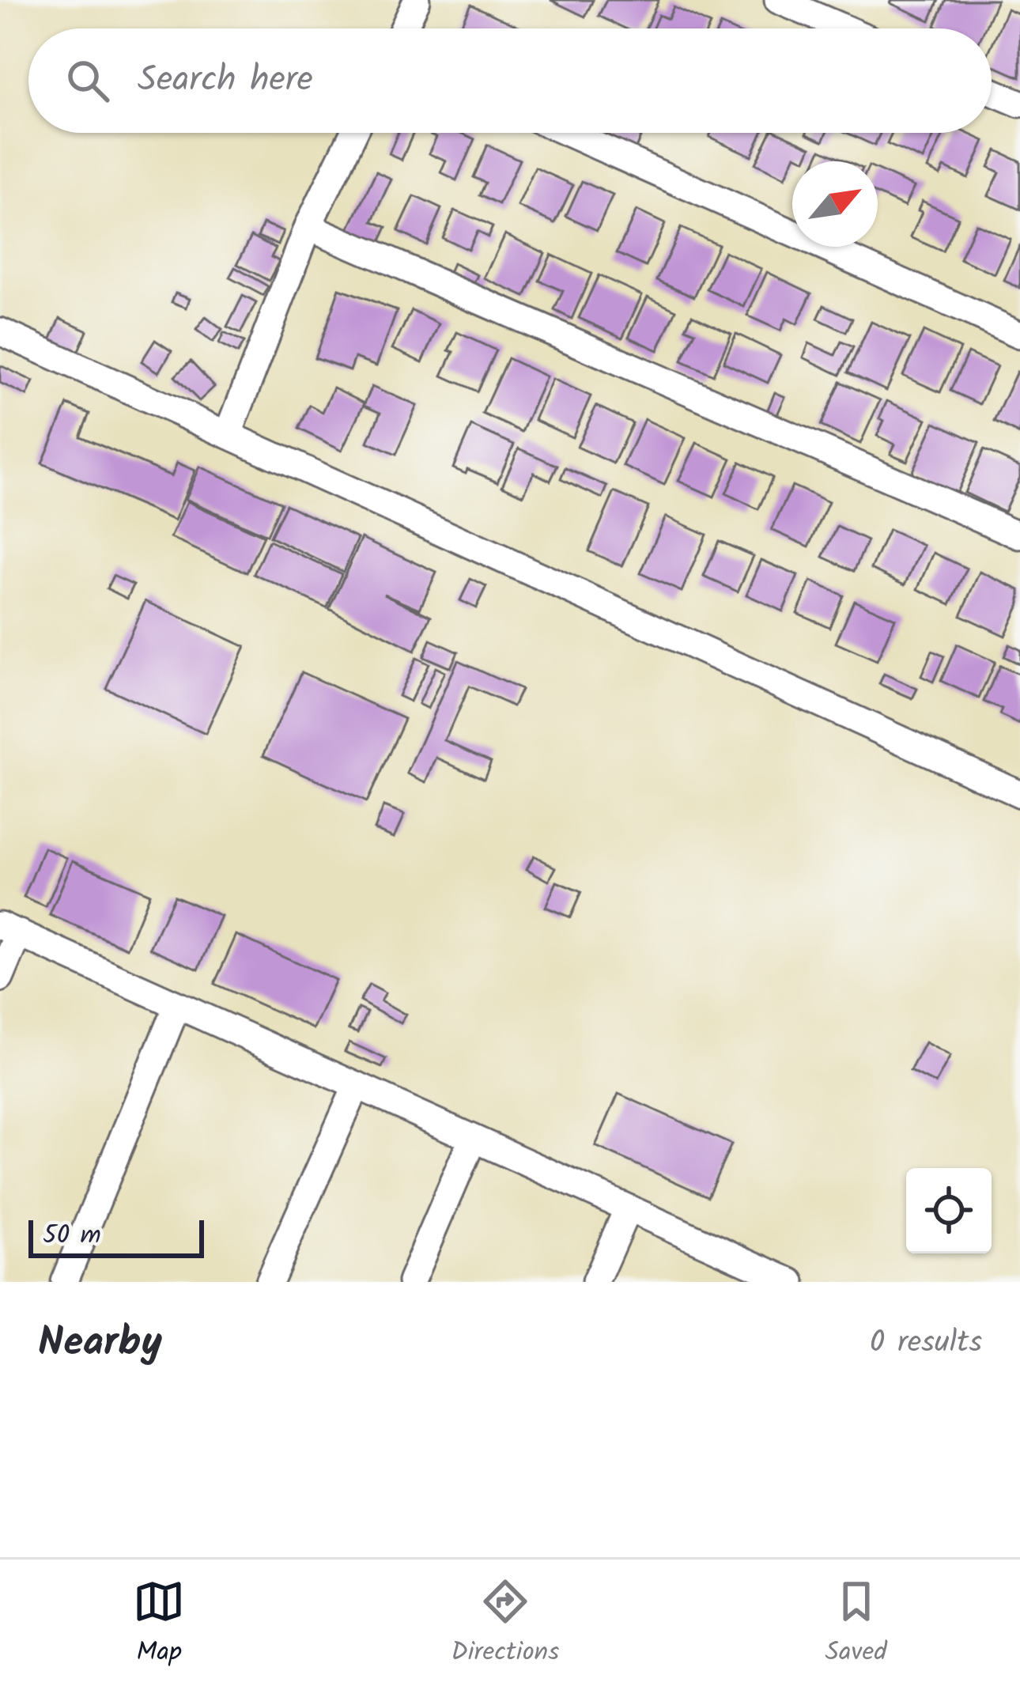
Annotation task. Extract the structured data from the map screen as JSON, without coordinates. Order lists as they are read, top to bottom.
{
  "scale_bar": "50 m",
  "north": "top right",
  "page": {
    "search": "Search here",
    "scale": "50 m",
    "heading": ["Nearby", "0 results"],
    "nav": ["Map", "Directions", "Saved"]
  }
}
